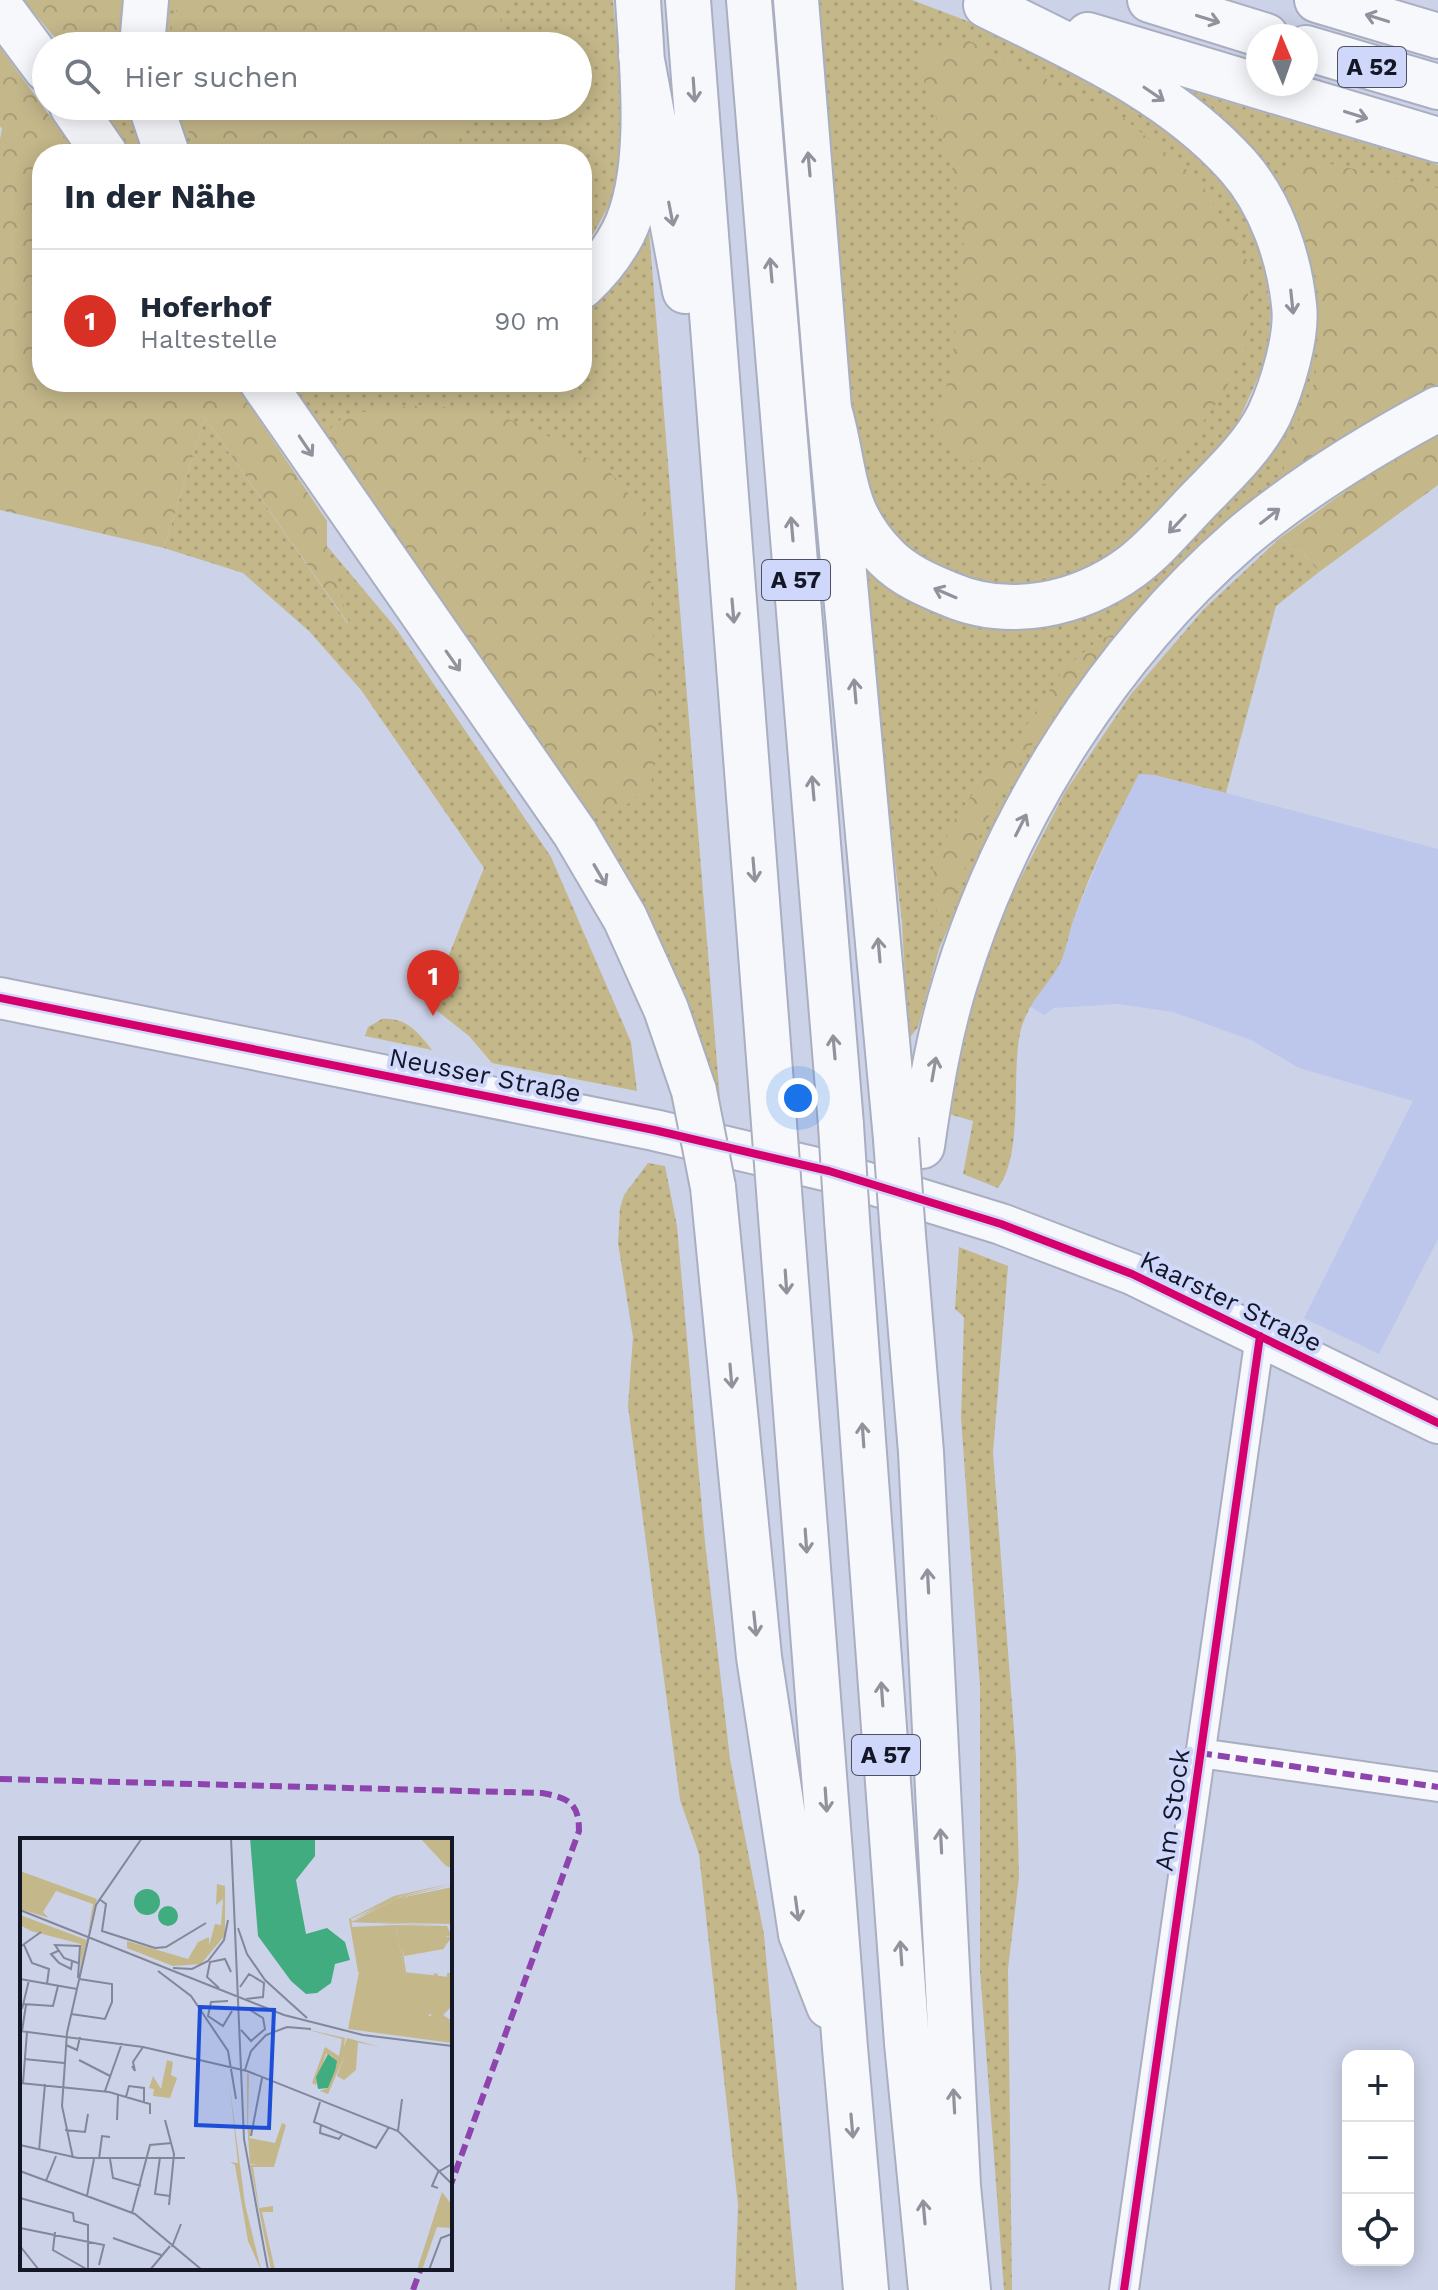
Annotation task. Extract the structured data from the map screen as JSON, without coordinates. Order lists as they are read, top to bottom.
{
  "streets": {
    "highway": ["A 52", "A 57"],
    "main road": ["Neusser Straße", "Kaarster Straße"],
    "street": ["Am Stock"]
  },
  "crossings": [
    ["Neusser Straße", "Kaarster Straße"],
    ["Kaarster Straße", "Am Stock"]
  ],
  "north": "top",
  "page": {
    "search": "Hier suchen",
    "heading": "In der Nähe",
    "list": [
      {
        "mark": "1",
        "name": "Hoferhof",
        "note": "Haltestelle",
        "value": "90 m"
      }
    ],
    "pins": "1",
    "map_buttons": ["+", "−"]
  }
}
